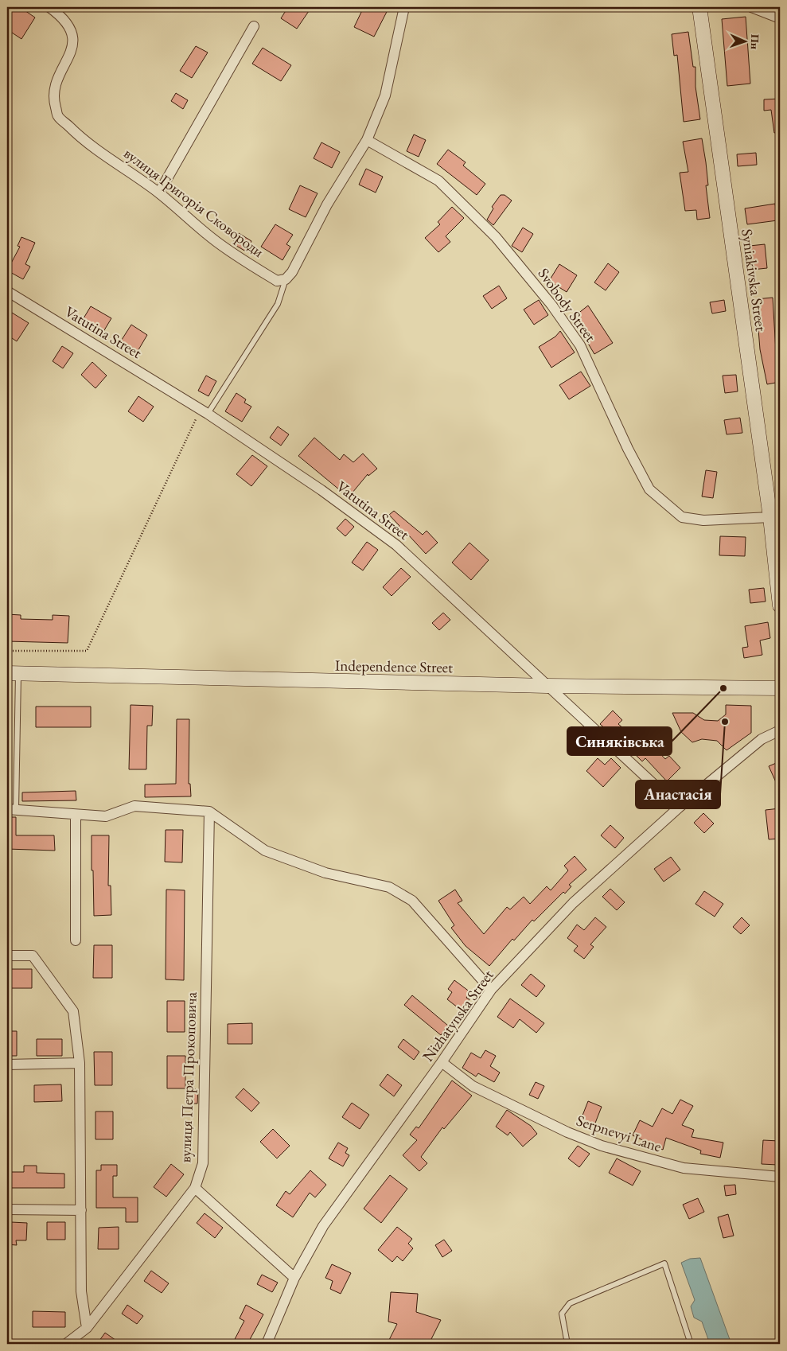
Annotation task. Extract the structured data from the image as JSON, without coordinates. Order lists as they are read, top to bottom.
{
  "streets": {
    "street": [
      "вулиця Григорія Сковороди",
      "Syniakivska Street",
      "Svobody Street",
      "Vatutina Street",
      "Independence Street",
      "Nizhatynska Street",
      "вулиця Петра Прокоповича",
      "Serpnevyi Lane"
    ]
  },
  "crossings": [
    ["Syniakivska Street", "Svobody Street"],
    ["Vatutina Street", "Independence Street"],
    ["Vatutina Street", "Nizhatynska Street"],
    ["Nizhatynska Street", "Serpnevyi Lane"]
  ],
  "places": ["Синяківська", "Анастасія"],
  "north": "right"
}
